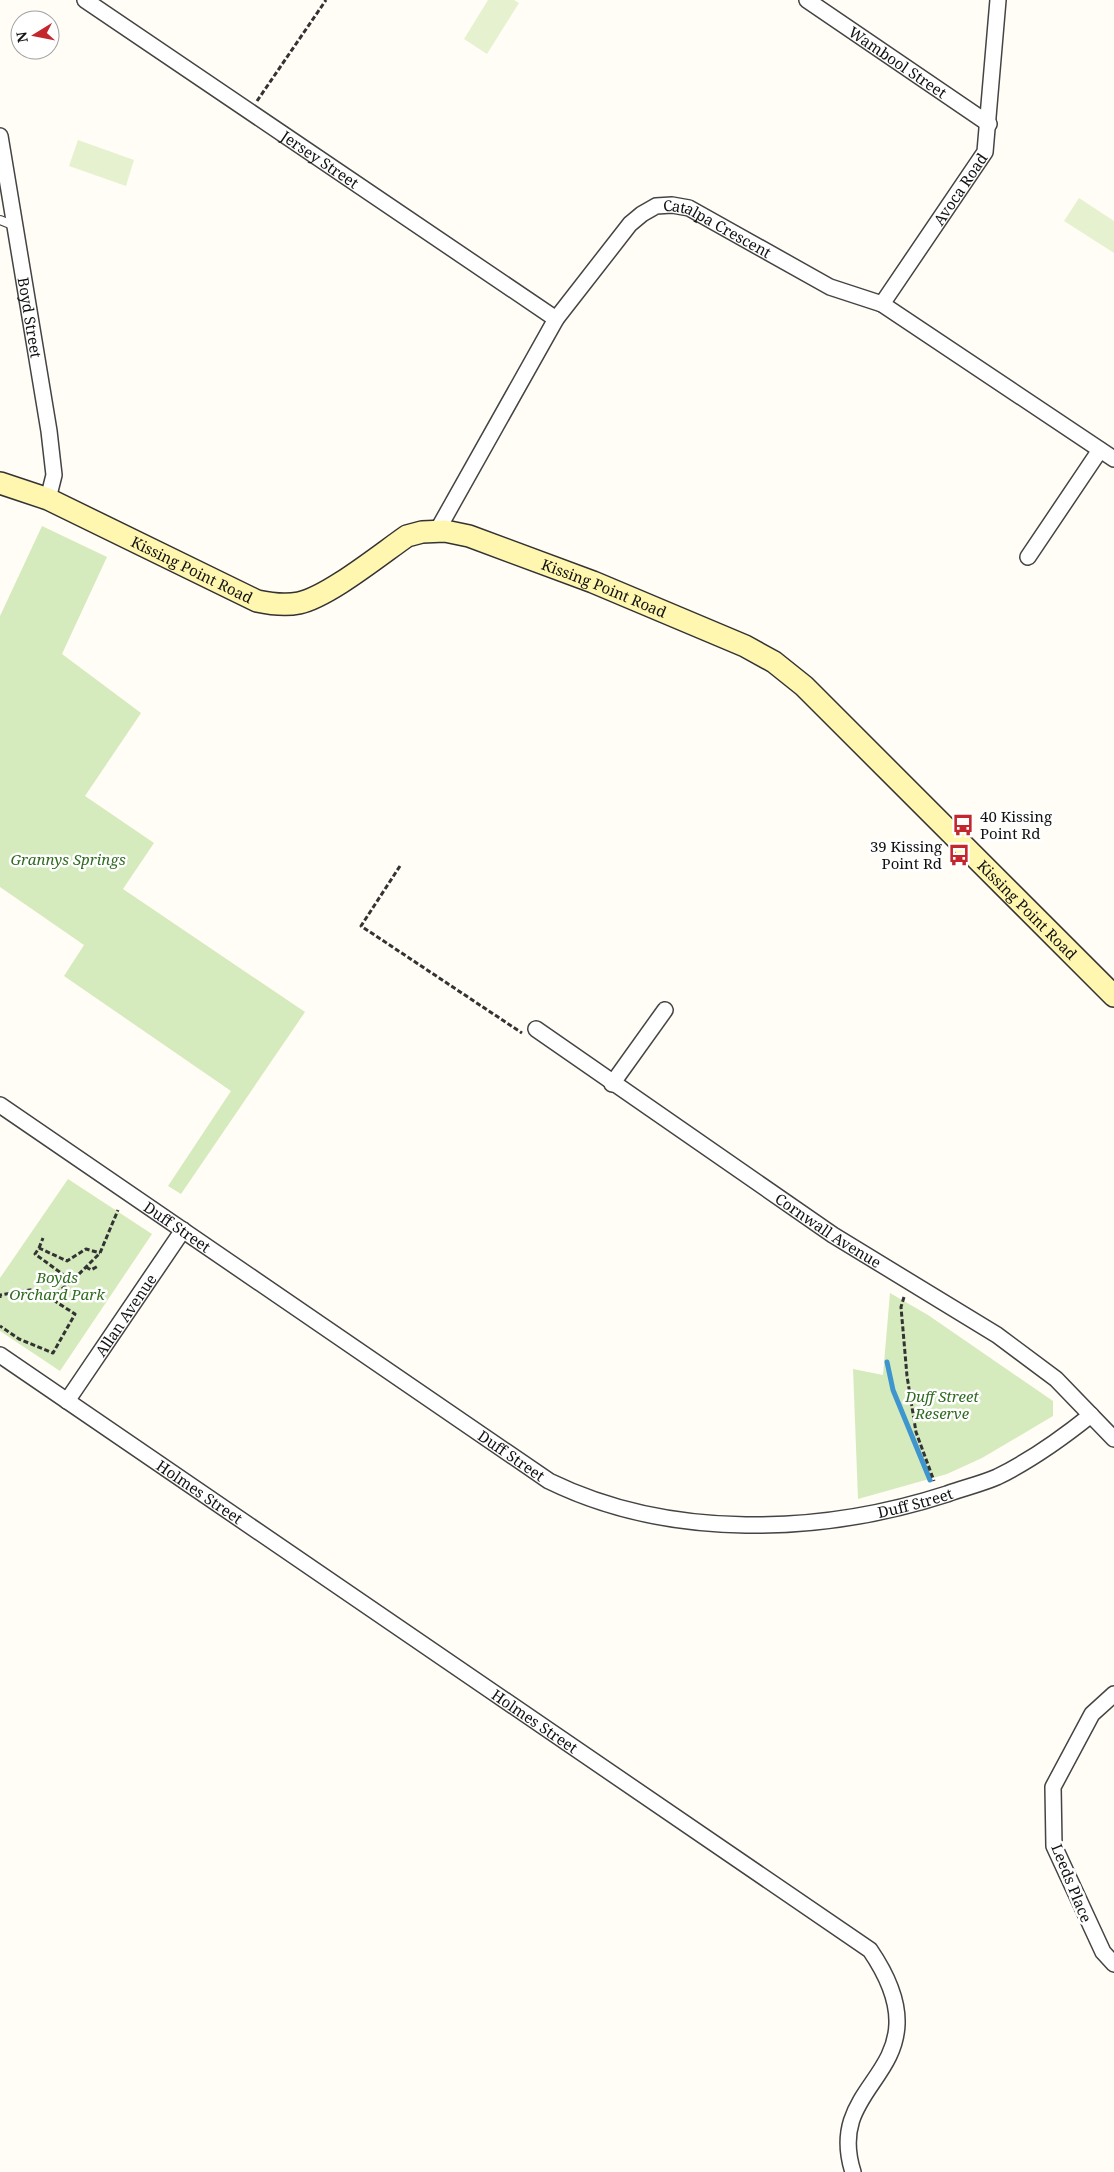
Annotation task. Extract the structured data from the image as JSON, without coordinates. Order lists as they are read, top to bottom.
{
  "streets": {
    "main road": ["Kissing Point Road"],
    "street": [
      "Wambool Street",
      "Jersey Street",
      "Avoca Road",
      "Catalpa Crescent",
      "Boyd Street",
      "Duff Street",
      "Cornwall Avenue",
      "Allan Avenue",
      "Holmes Street",
      "Leeds Place"
    ]
  },
  "crossings": [
    ["Wambool Street", "Avoca Road"],
    ["Jersey Street", "Catalpa Crescent"],
    ["Avoca Road", "Catalpa Crescent"],
    ["Catalpa Crescent", "Kissing Point Road"],
    ["Boyd Street", "Kissing Point Road"],
    ["Duff Street", "Cornwall Avenue"],
    ["Duff Street", "Allan Avenue"],
    ["Allan Avenue", "Holmes Street"]
  ],
  "parks": ["Grannys Springs", "Boyds Orchard Park", "Duff Street Reserve"],
  "places": {
    "bus stop": ["40 Kissing Point Rd", "39 Kissing Point Rd"]
  },
  "north": "left"
}
